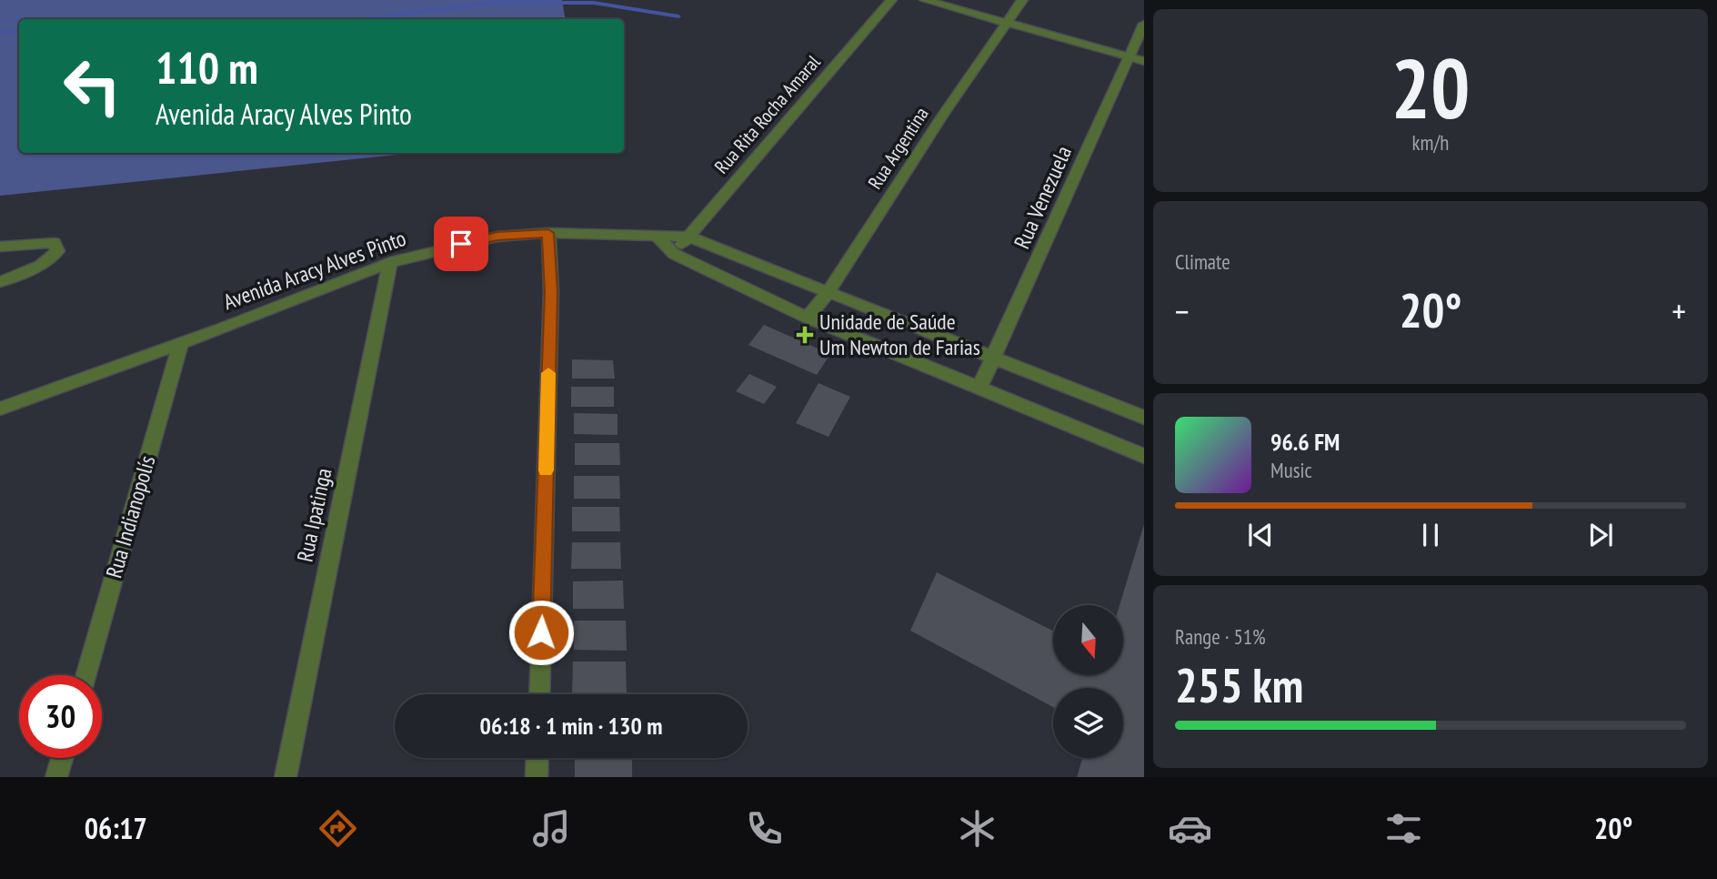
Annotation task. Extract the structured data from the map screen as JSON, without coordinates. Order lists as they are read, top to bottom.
{
  "streets": {
    "street": [
      "Rua Rita Rocha Amaral",
      "Rua Argentina",
      "Rua Venezuela",
      "Avenida Aracy Alves Pinto",
      "Rua Ipatinga",
      "Rua Indianopolís"
    ]
  },
  "crossings": [
    ["Rua Rita Rocha Amaral", "Avenida Aracy Alves Pinto"],
    ["Avenida Aracy Alves Pinto", "Rua Ipatinga"],
    ["Avenida Aracy Alves Pinto", "Rua Indianopolís"]
  ],
  "places": {
    "health": ["Unidade de Saúde Um Newton de Farias"]
  },
  "north": "bottom",
  "page": {
    "tile": [
      ["20", "km/h"],
      "Climate",
      ["Range · 51%", "255 km"]
    ],
    "turn": ["110 m", "Avenida Aracy Alves Pinto"],
    "heat": ["−", "20°", "+"],
    "song": ["96.6 FM", "Music"],
    "limit": "30",
    "trip": "06:18 · 1 min · 130 m",
    "tabs": ["06:17", "20°"]
  }
}
